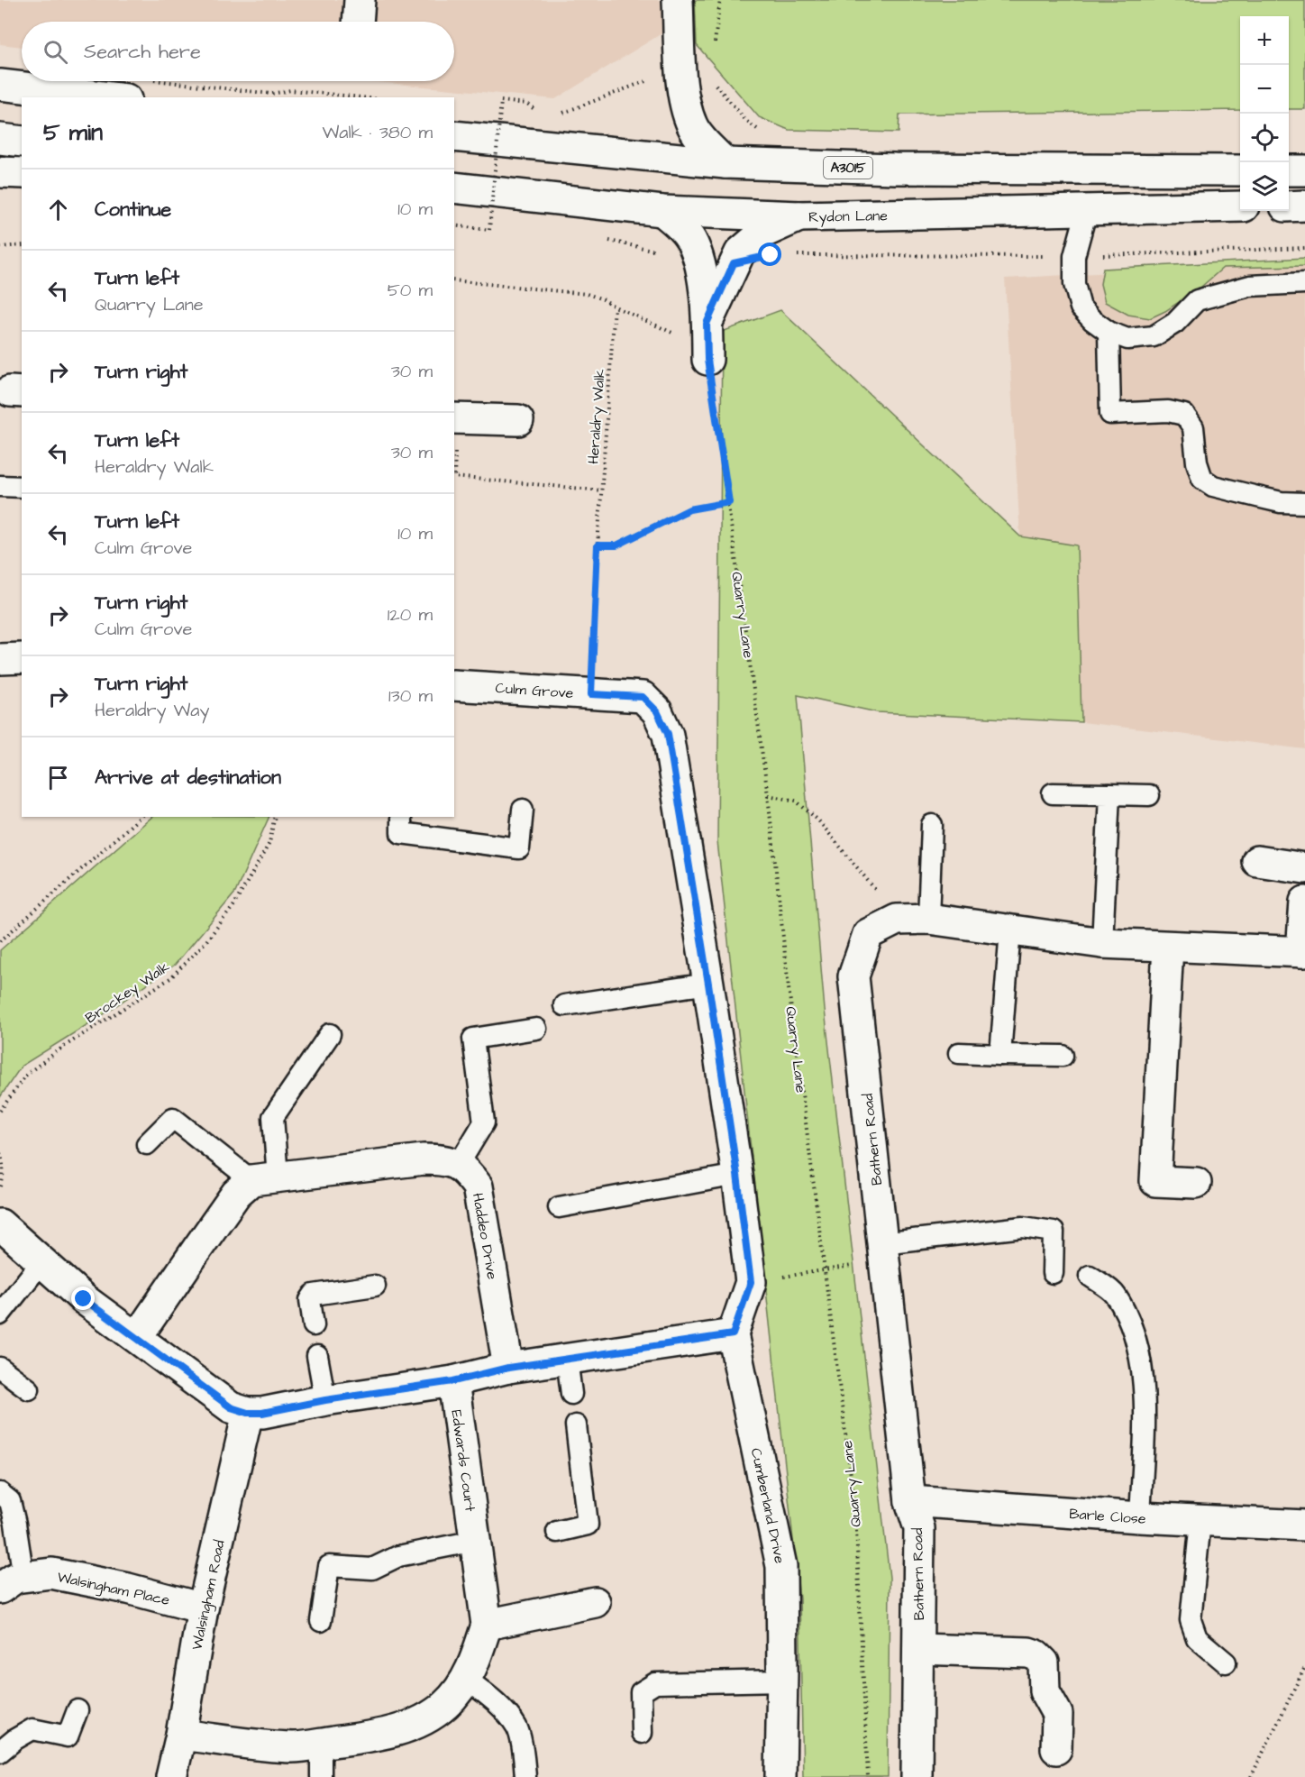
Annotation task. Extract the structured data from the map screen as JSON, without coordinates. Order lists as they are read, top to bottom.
{
  "streets": {
    "street": [
      "A3015",
      "Rydon Lane",
      "Culm Grove",
      "Bathern Road",
      "Haddeo Drive",
      "Edwards Court",
      "Cumberland Drive",
      "Barle Close",
      "Walsingham Place",
      "Walsingham Road"
    ],
    "path": ["Heraldry Walk", "Quarry Lane", "Brockey Walk"]
  },
  "crossings": [
    ["Heraldry Walk", "Culm Grove"],
    ["Culm Grove", "Cumberland Drive"],
    ["Bathern Road", "Barle Close"],
    ["Edwards Court", "Walsingham Road"],
    ["Walsingham Place", "Walsingham Road"]
  ],
  "page": {
    "map_buttons": ["+", "−"],
    "search": "Search here",
    "heading": ["5 min", "Walk · 380 m"],
    "list": [
      ["Continue", "10 m"],
      ["Turn left", "Quarry Lane", "50 m"],
      ["Turn right", "30 m"],
      ["Turn left", "Heraldry Walk", "30 m"],
      ["Turn left", "Culm Grove", "10 m"],
      ["Turn right", "Culm Grove", "120 m"],
      ["Turn right", "Heraldry Way", "130 m"],
      "Arrive at destination"
    ]
  }
}
